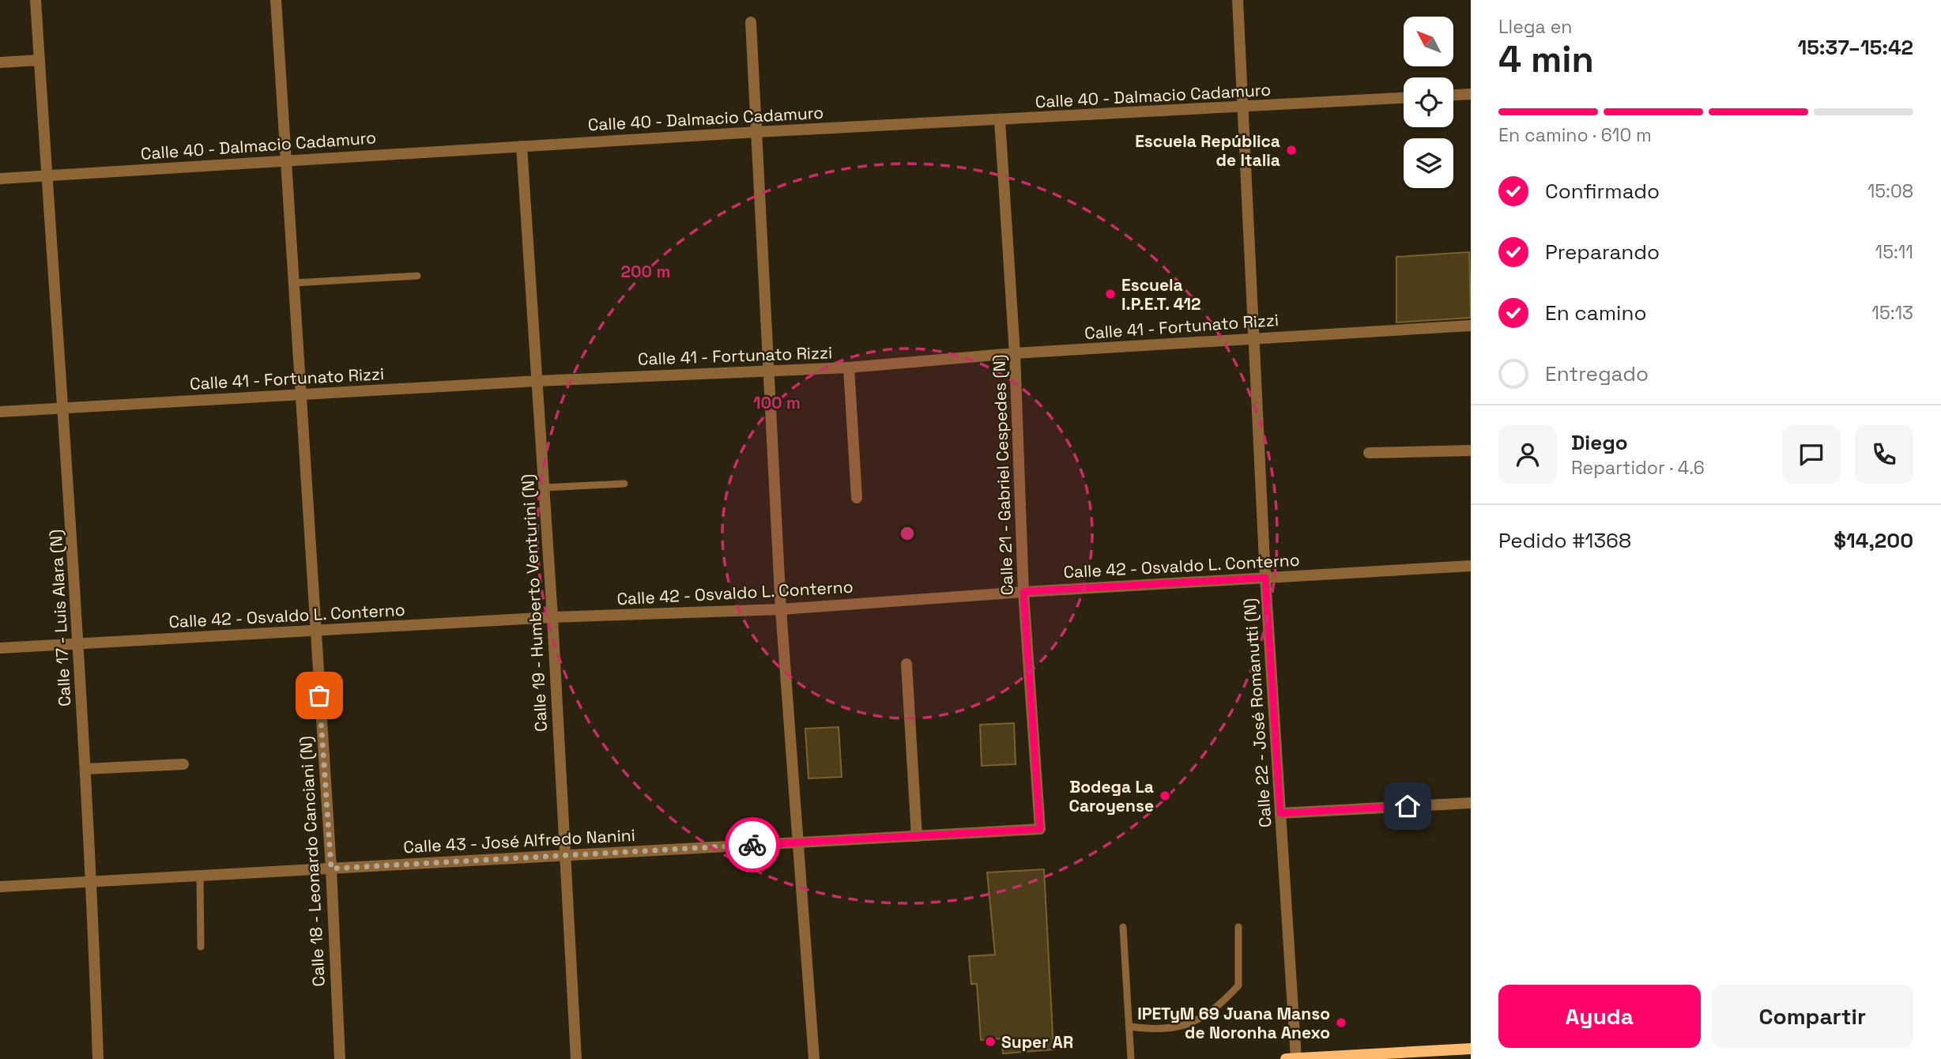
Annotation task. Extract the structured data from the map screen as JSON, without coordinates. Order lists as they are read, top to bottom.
{
  "streets": {
    "street": [
      "Calle 40 - Dalmacio Cadamuro",
      "Calle 41 - Fortunato Rizzi",
      "Calle 21 - Gabriel Cespedes (N)",
      "Calle 42 - Osvaldo L. Conterno",
      "Calle 19 - Humberto Venturini (N)",
      "Calle 17 - Luis Alara (N)",
      "Calle 22 - José Romanutti (N)",
      "Calle 43 - José Alfredo Nanini",
      "Calle 18 - Leonardo Canciani (N)"
    ]
  },
  "crossings": [
    ["Calle 40 - Dalmacio Cadamuro", "Calle 21 - Gabriel Cespedes (N)"],
    ["Calle 40 - Dalmacio Cadamuro", "Calle 19 - Humberto Venturini (N)"],
    ["Calle 40 - Dalmacio Cadamuro", "Calle 17 - Luis Alara (N)"],
    ["Calle 40 - Dalmacio Cadamuro", "Calle 22 - José Romanutti (N)"],
    ["Calle 40 - Dalmacio Cadamuro", "Calle 18 - Leonardo Canciani (N)"],
    ["Calle 41 - Fortunato Rizzi", "Calle 21 - Gabriel Cespedes (N)"],
    ["Calle 41 - Fortunato Rizzi", "Calle 19 - Humberto Venturini (N)"],
    ["Calle 41 - Fortunato Rizzi", "Calle 17 - Luis Alara (N)"],
    ["Calle 41 - Fortunato Rizzi", "Calle 22 - José Romanutti (N)"],
    ["Calle 41 - Fortunato Rizzi", "Calle 18 - Leonardo Canciani (N)"],
    ["Calle 21 - Gabriel Cespedes (N)", "Calle 42 - Osvaldo L. Conterno"],
    ["Calle 21 - Gabriel Cespedes (N)", "Calle 43 - José Alfredo Nanini"],
    ["Calle 42 - Osvaldo L. Conterno", "Calle 19 - Humberto Venturini (N)"],
    ["Calle 42 - Osvaldo L. Conterno", "Calle 17 - Luis Alara (N)"],
    ["Calle 42 - Osvaldo L. Conterno", "Calle 22 - José Romanutti (N)"],
    ["Calle 42 - Osvaldo L. Conterno", "Calle 18 - Leonardo Canciani (N)"],
    ["Calle 19 - Humberto Venturini (N)", "Calle 43 - José Alfredo Nanini"],
    ["Calle 17 - Luis Alara (N)", "Calle 43 - José Alfredo Nanini"],
    ["Calle 43 - José Alfredo Nanini", "Calle 18 - Leonardo Canciani (N)"]
  ],
  "places": [
    "Escuela República de Italia",
    "Escuela I.P.E.T. 412",
    "Bodega La Caroyense",
    "IPETyM 69 Juana Manso de Noronha Anexo",
    "Super AR"
  ],
  "north": "top left",
  "page": {
    "heading": ["4 min", "Llega en", "15:37–15:42"],
    "panel": [
      "Diego",
      "Repartidor · 4.6",
      "Pedido #1368",
      "$14,200"
    ],
    "bar": "En camino · 610 m",
    "list": [
      ["Confirmado", "15:08"],
      ["Preparando", "15:11"],
      ["En camino", "15:13"],
      "Entregado"
    ],
    "buttons": ["Ayuda", "Compartir"]
  },
  "rings": ["200 m", "100 m"]
}
